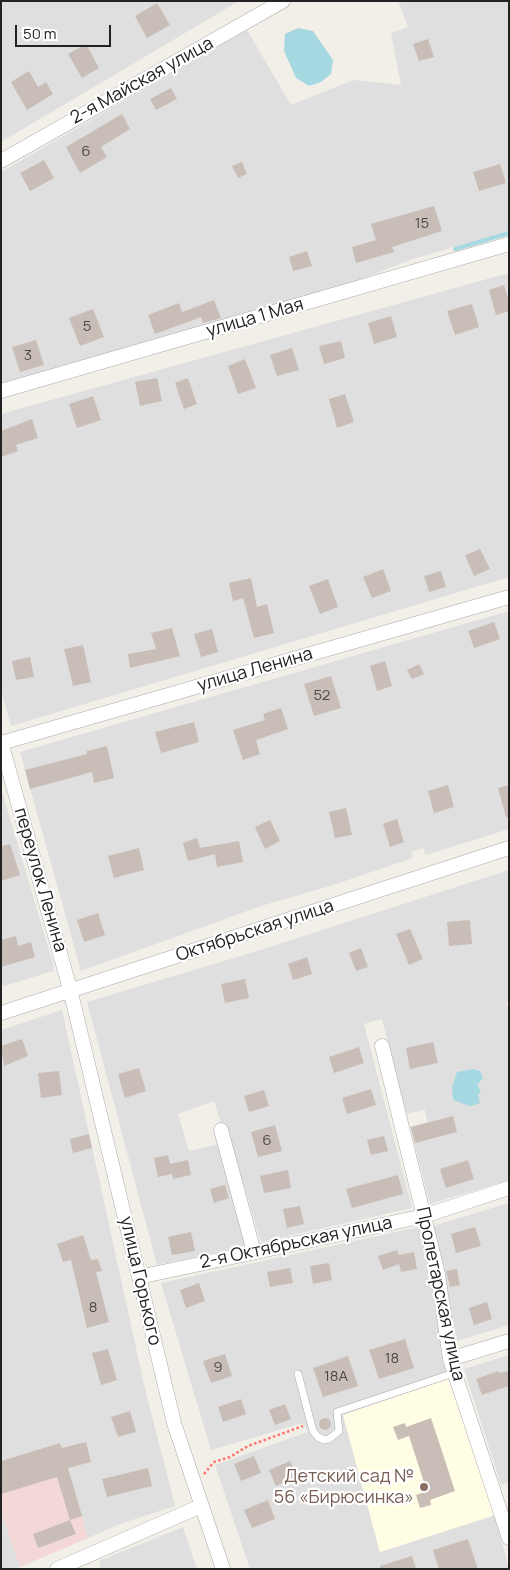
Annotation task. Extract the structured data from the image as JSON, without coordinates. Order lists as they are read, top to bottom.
{
  "streets": {
    "street": [
      "2-я Майская улица",
      "улица 1 Мая",
      "улица Ленина",
      "переулок Ленина",
      "Октябрьская улица",
      "2-я Октябрьская улица",
      "улица Горького",
      "Пролетарская улица"
    ]
  },
  "crossings": [
    ["улица Ленина", "переулок Ленина"],
    ["переулок Ленина", "Октябрьская улица"],
    ["переулок Ленина", "улица Горького"],
    ["Октябрьская улица", "улица Горького"],
    ["2-я Октябрьская улица", "улица Горького"],
    ["2-я Октябрьская улица", "Пролетарская улица"]
  ],
  "places": ["Детский сад № 56 «Бирюсинка»"],
  "house_numbers": [
    "6",
    "15",
    "5",
    "3",
    "52",
    "6",
    "8",
    "18",
    "9",
    "18А"
  ],
  "scale_bar": "50 m"
}
